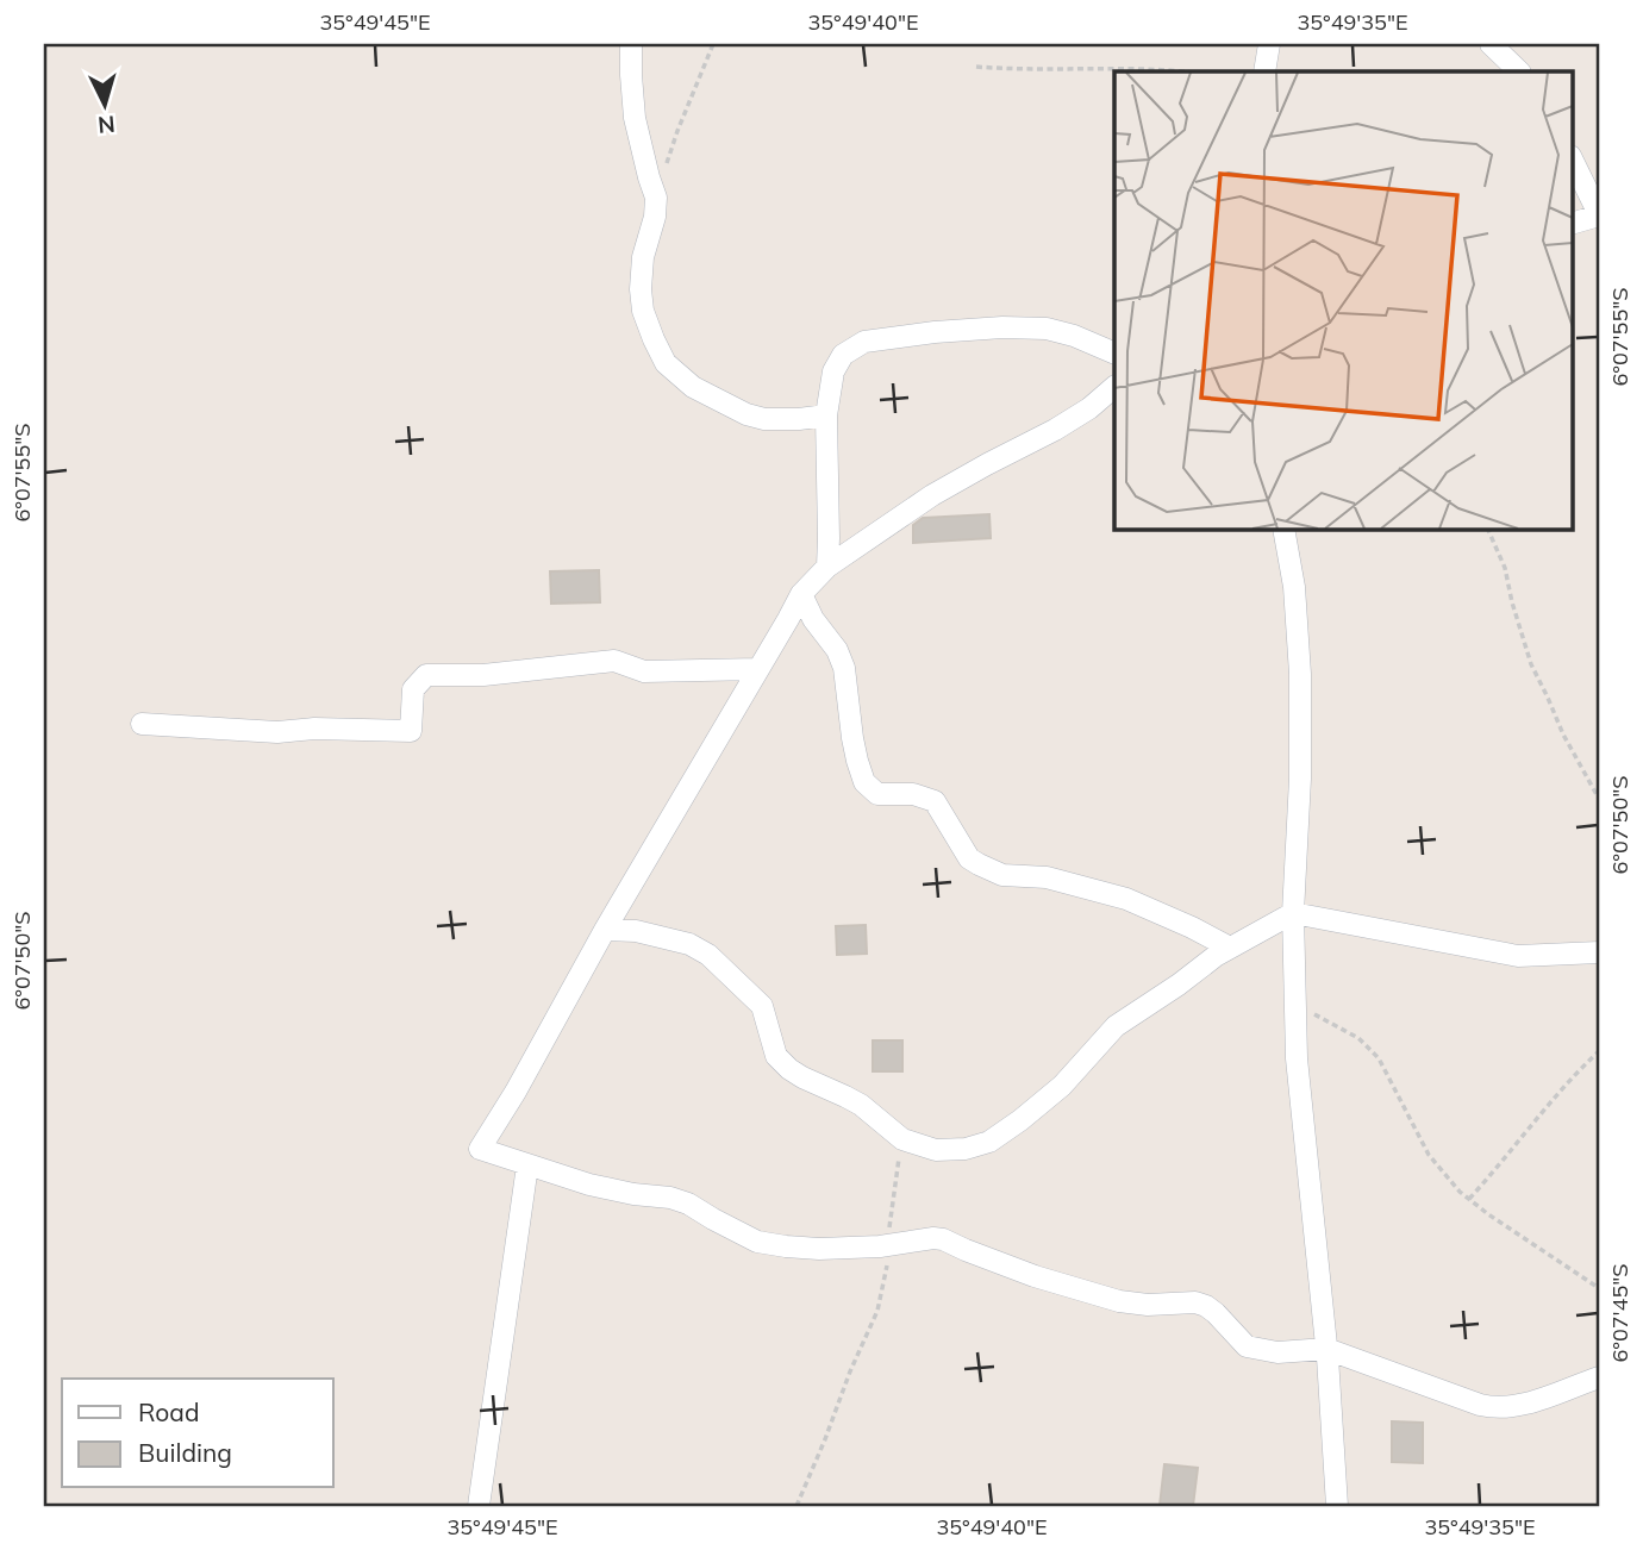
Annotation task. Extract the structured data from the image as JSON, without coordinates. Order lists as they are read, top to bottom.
{
  "legend": ["Road", "Building"],
  "north": "bottom",
  "coordinates": [
    "35°49'45\"E",
    "35°49'40\"E",
    "35°49'35\"E",
    "6°07'55\"S",
    "6°07'50\"S",
    "6°07'45\"S"
  ]
}
